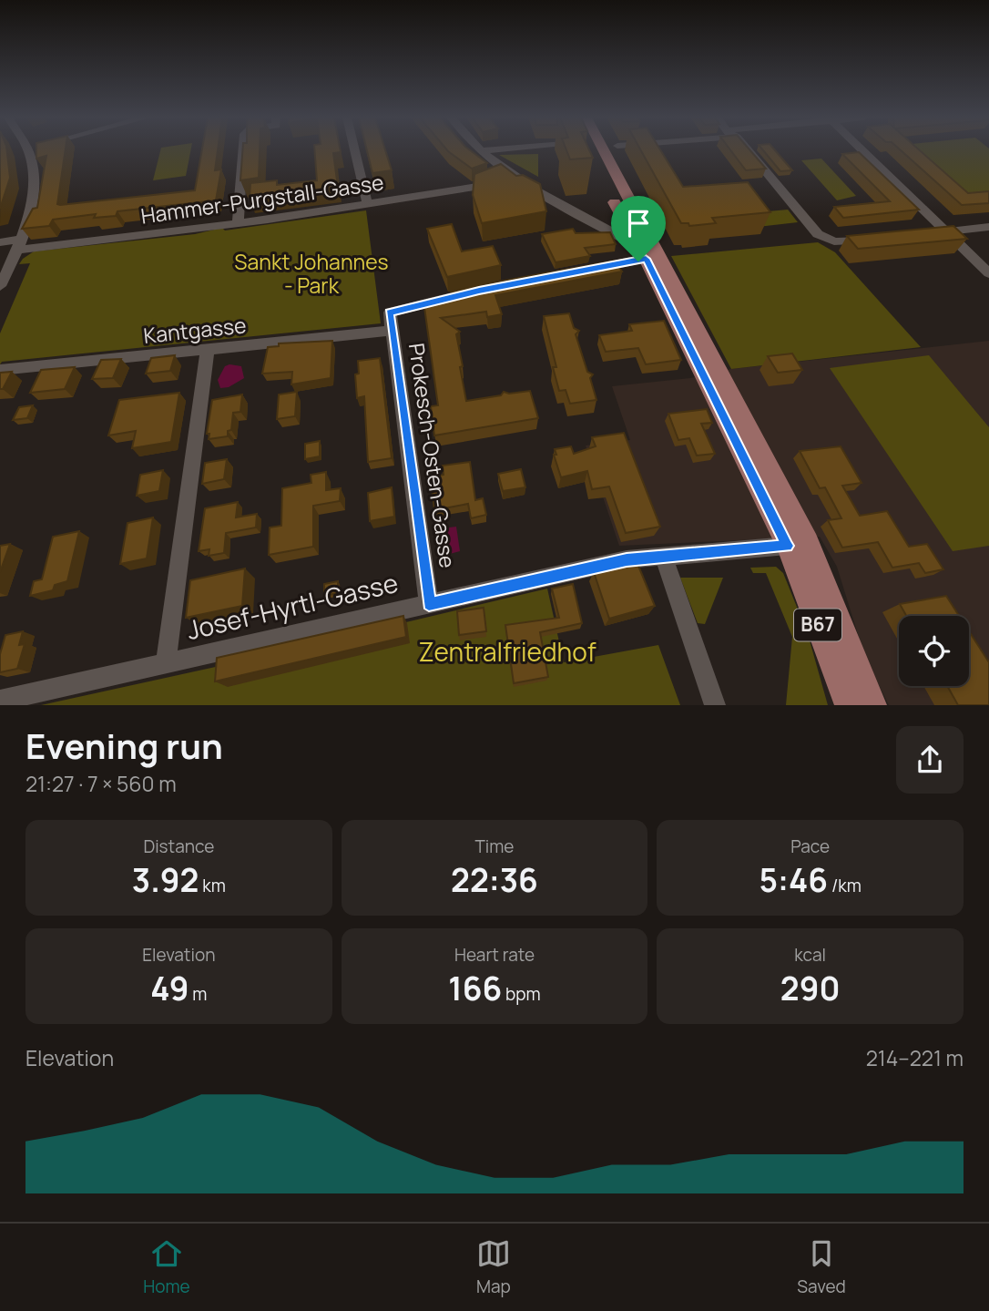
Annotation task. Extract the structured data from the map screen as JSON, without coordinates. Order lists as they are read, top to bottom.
{
  "streets": {
    "main road": ["B67"],
    "street": [
      "Hammer-Purgstall-Gasse",
      "Kantgasse",
      "Prokesch-Osten-Gasse",
      "Josef-Hyrtl-Gasse"
    ]
  },
  "crossings": [
    ["Kantgasse", "Prokesch-Osten-Gasse"],
    ["Prokesch-Osten-Gasse", "Josef-Hyrtl-Gasse"],
    ["Josef-Hyrtl-Gasse", "B67"]
  ],
  "parks": ["Sankt Johannes - Park", "Zentralfriedhof"],
  "page": {
    "heading": ["Evening run", "21:27 · 7 × 560 m"],
    "stats": [
      ["Distance", "3.92 km"],
      ["Time", "22:36"],
      ["Pace", "5:46 /km"],
      ["Elevation", "49 m"],
      ["Heart rate", "166 bpm"],
      ["kcal", "290"]
    ],
    "chart": ["Elevation", "214–221 m"],
    "tabs": ["Home", "Map", "Saved"]
  }
}
